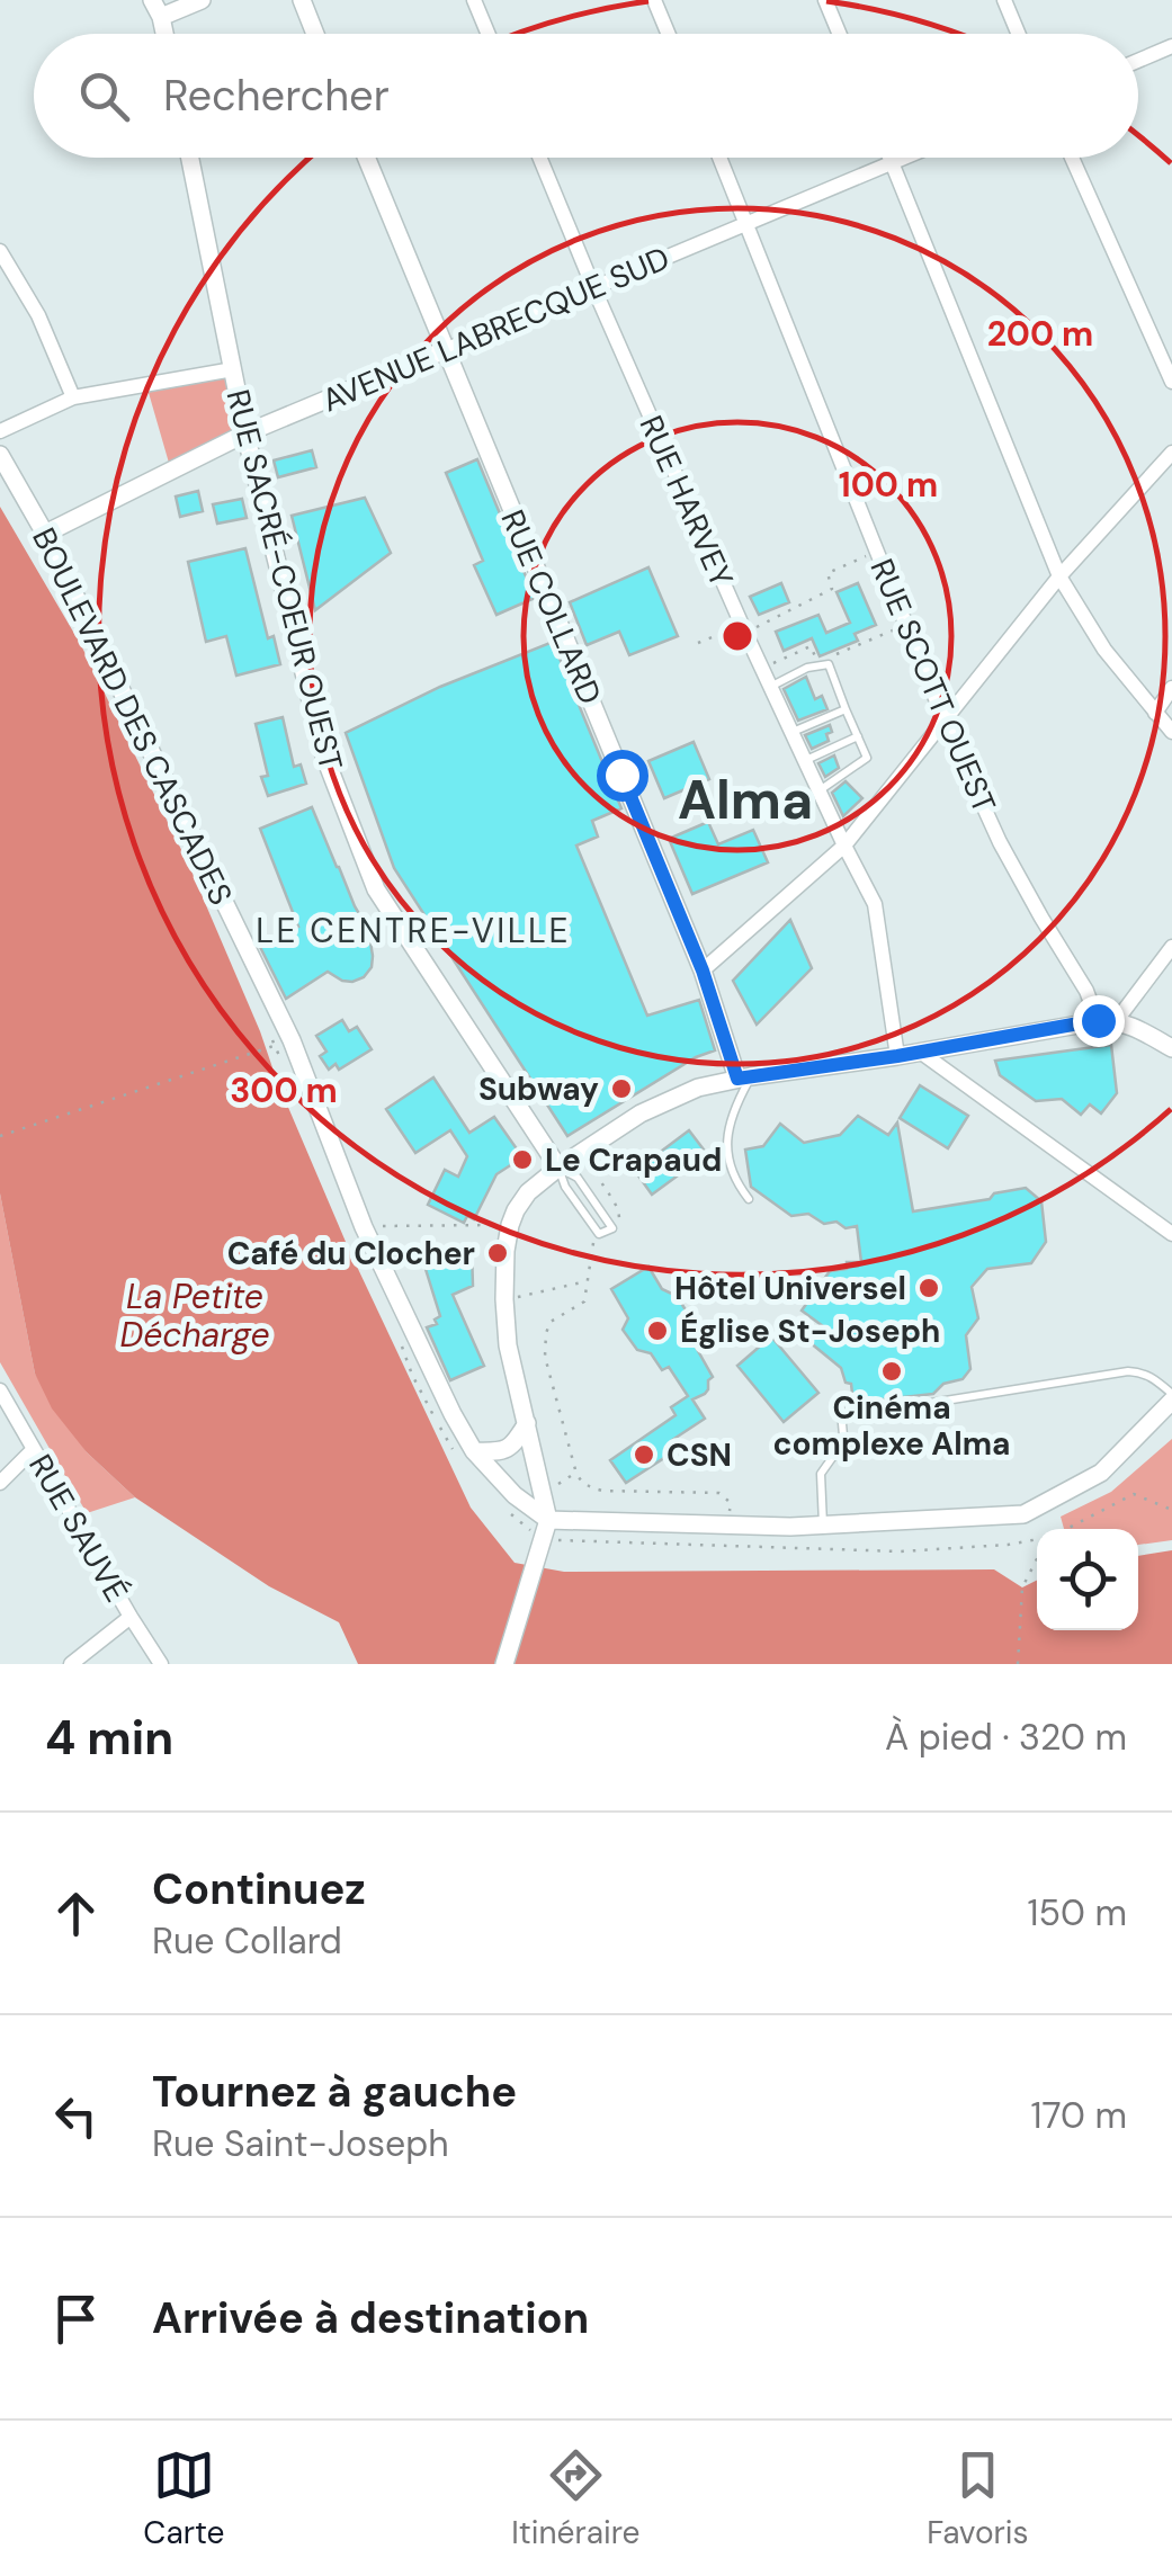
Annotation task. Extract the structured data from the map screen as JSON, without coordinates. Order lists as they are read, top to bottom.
{
  "streets": {
    "street": [
      "AVENUE LABRECQUE SUD",
      "RUE HARVEY",
      "RUE SACRÉ-COEUR OUEST",
      "RUE COLLARD",
      "RUE SCOTT OUEST",
      "BOULEVARD DES CASCADES",
      "RUE SAUVÉ"
    ]
  },
  "crossings": [
    ["AVENUE LABRECQUE SUD", "RUE HARVEY"],
    ["AVENUE LABRECQUE SUD", "RUE SACRÉ-COEUR OUEST"],
    ["AVENUE LABRECQUE SUD", "RUE COLLARD"],
    ["AVENUE LABRECQUE SUD", "RUE SCOTT OUEST"],
    ["AVENUE LABRECQUE SUD", "BOULEVARD DES CASCADES"]
  ],
  "districts": ["Alma", "LE CENTRE-VILLE"],
  "water": ["La Petite Décharge"],
  "places": [
    "Subway",
    "Le Crapaud",
    "Café du Clocher",
    "Hôtel Universel",
    "Église St-Joseph",
    "Cinéma complexe Alma",
    "CSN"
  ],
  "page": {
    "search": "Rechercher",
    "heading": ["4 min", "À pied · 320 m"],
    "list": [
      ["Continuez", "Rue Collard", "150 m"],
      ["Tournez à gauche", "Rue Saint-Joseph", "170 m"],
      "Arrivée à destination"
    ],
    "nav": ["Carte", "Itinéraire", "Favoris"]
  },
  "rings": ["200 m", "100 m", "300 m"]
}
